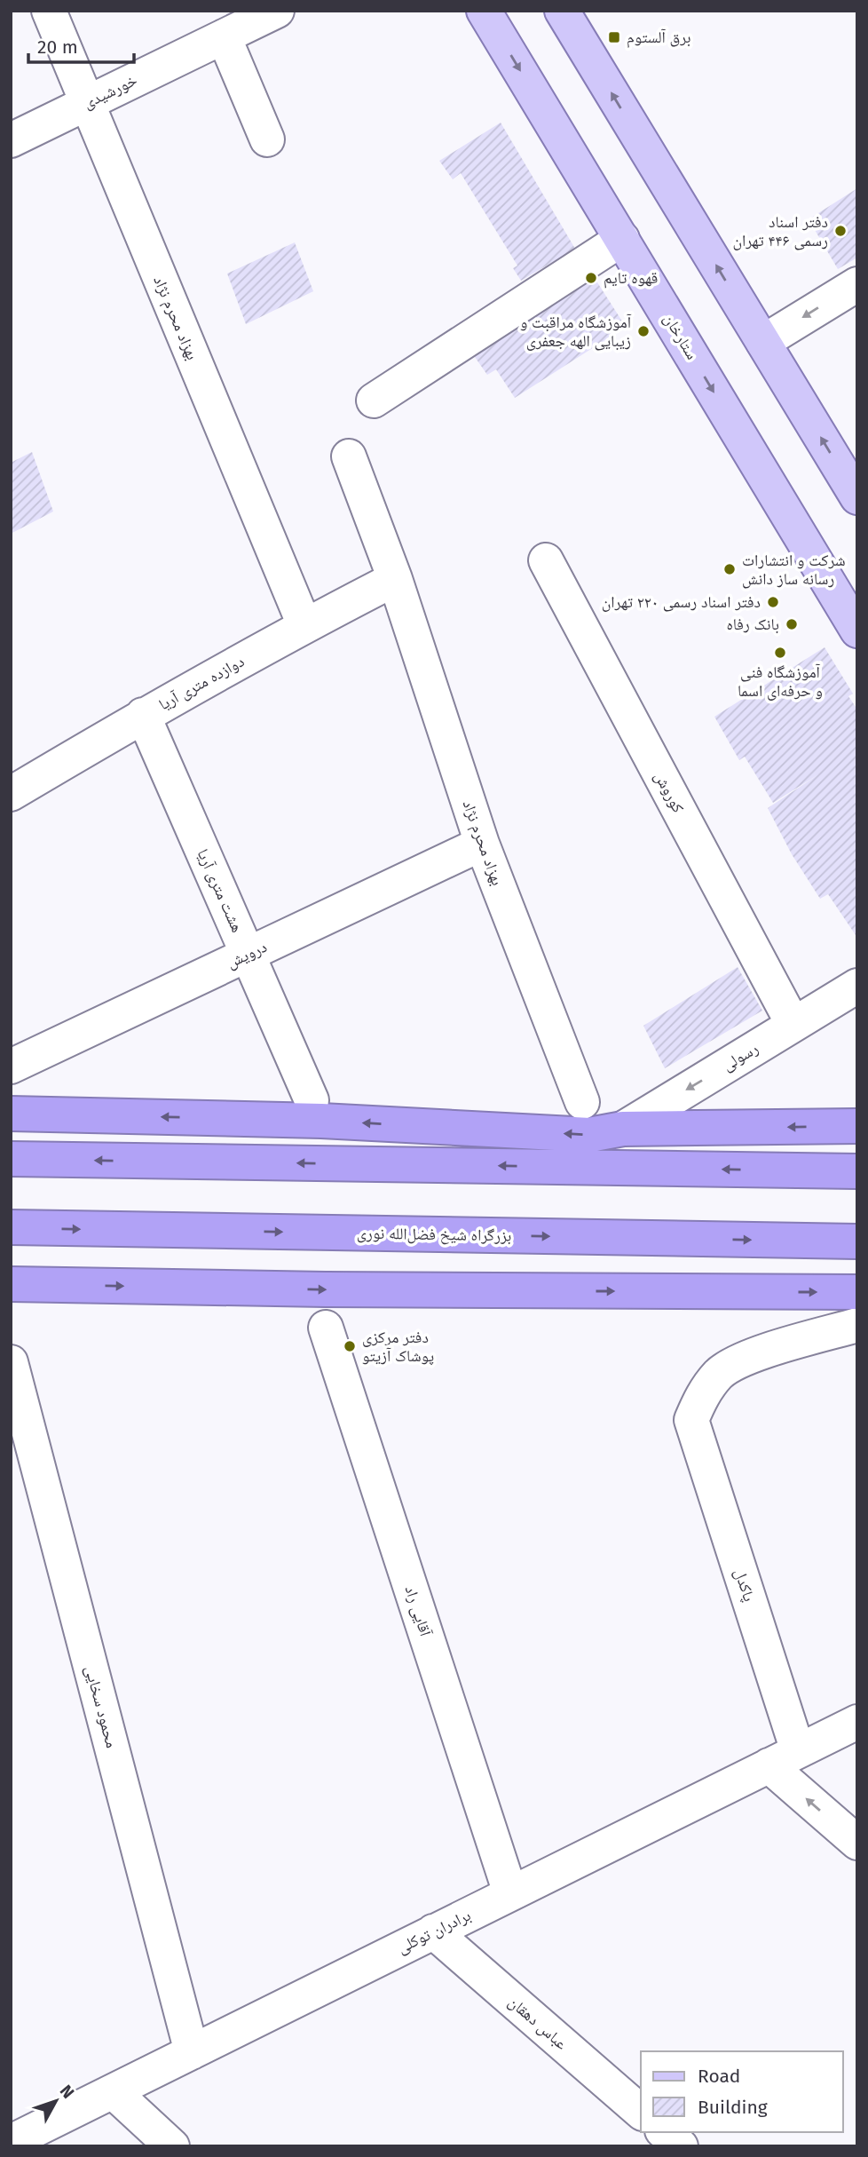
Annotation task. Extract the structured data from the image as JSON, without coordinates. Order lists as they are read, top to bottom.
{
  "streets": {
    "highway": ["بزرگراه شیخ فضل‌الله نوری"],
    "main road": ["ستارخان"],
    "street": [
      "خورشیدی",
      "بهزاد محرم نژاد",
      "دوازده متری آریا",
      "کوروش",
      "هشت متری آریا",
      "درویش",
      "رسولی",
      "پاکدل",
      "آقایی راد",
      "محمود سخایی",
      "برادران توکلی",
      "عباس دهقان"
    ]
  },
  "crossings": [
    ["خورشیدی", "بهزاد محرم نژاد"],
    ["بهزاد محرم نژاد", "دوازده متری آریا"],
    ["بهزاد محرم نژاد", "درویش"],
    ["دوازده متری آریا", "هشت متری آریا"],
    ["کوروش", "رسولی"],
    ["هشت متری آریا", "درویش"],
    ["پاکدل", "برادران توکلی"],
    ["آقایی راد", "برادران توکلی"],
    ["محمود سخایی", "برادران توکلی"],
    ["برادران توکلی", "عباس دهقان"]
  ],
  "one_way": ["رسولی"],
  "places": {
    "transit": ["برق آلستوم"],
    "other": [
      "دفتر اسناد رسمی ۴۴۶ تهران",
      "قهوه تایم",
      "آموزشگاه مراقبت و زیبایی الهه جعفری",
      "شرکت و انتشارات رسانه ساز دانش",
      "دفتر اسناد رسمی ۲۲۰ تهران",
      "بانک رفاه",
      "آموزشگاه فنی و حرفه‌ای اسما",
      "دفتر مرکزی پوشاک آزیتو"
    ]
  },
  "legend": ["Road", "Building"],
  "scale_bar": "20 m",
  "north": "top right"
}
